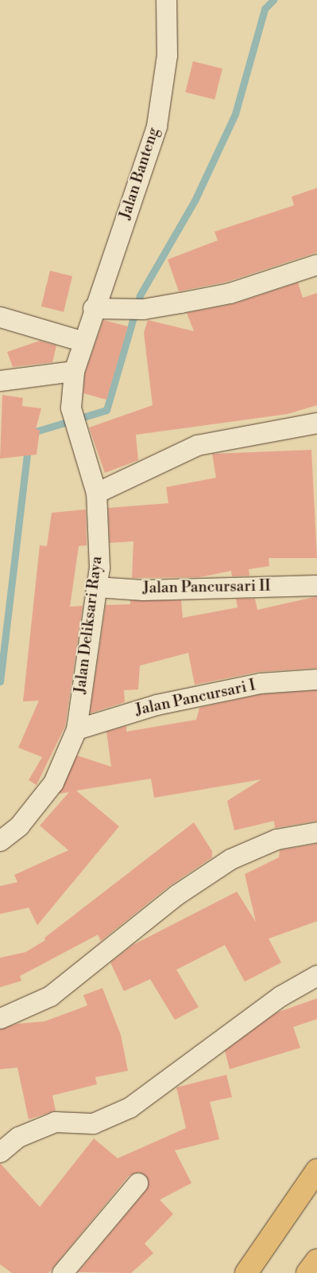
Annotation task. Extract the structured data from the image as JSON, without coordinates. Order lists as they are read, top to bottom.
{
  "streets": {
    "street": [
      "Jalan Banteng",
      "Jalan Pancursari II",
      "Jalan Deliksari Raya",
      "Jalan Pancursari I"
    ]
  },
  "crossings": [
    ["Jalan Banteng", "Jalan Deliksari Raya"],
    ["Jalan Pancursari II", "Jalan Deliksari Raya"],
    ["Jalan Deliksari Raya", "Jalan Pancursari I"]
  ]
}
